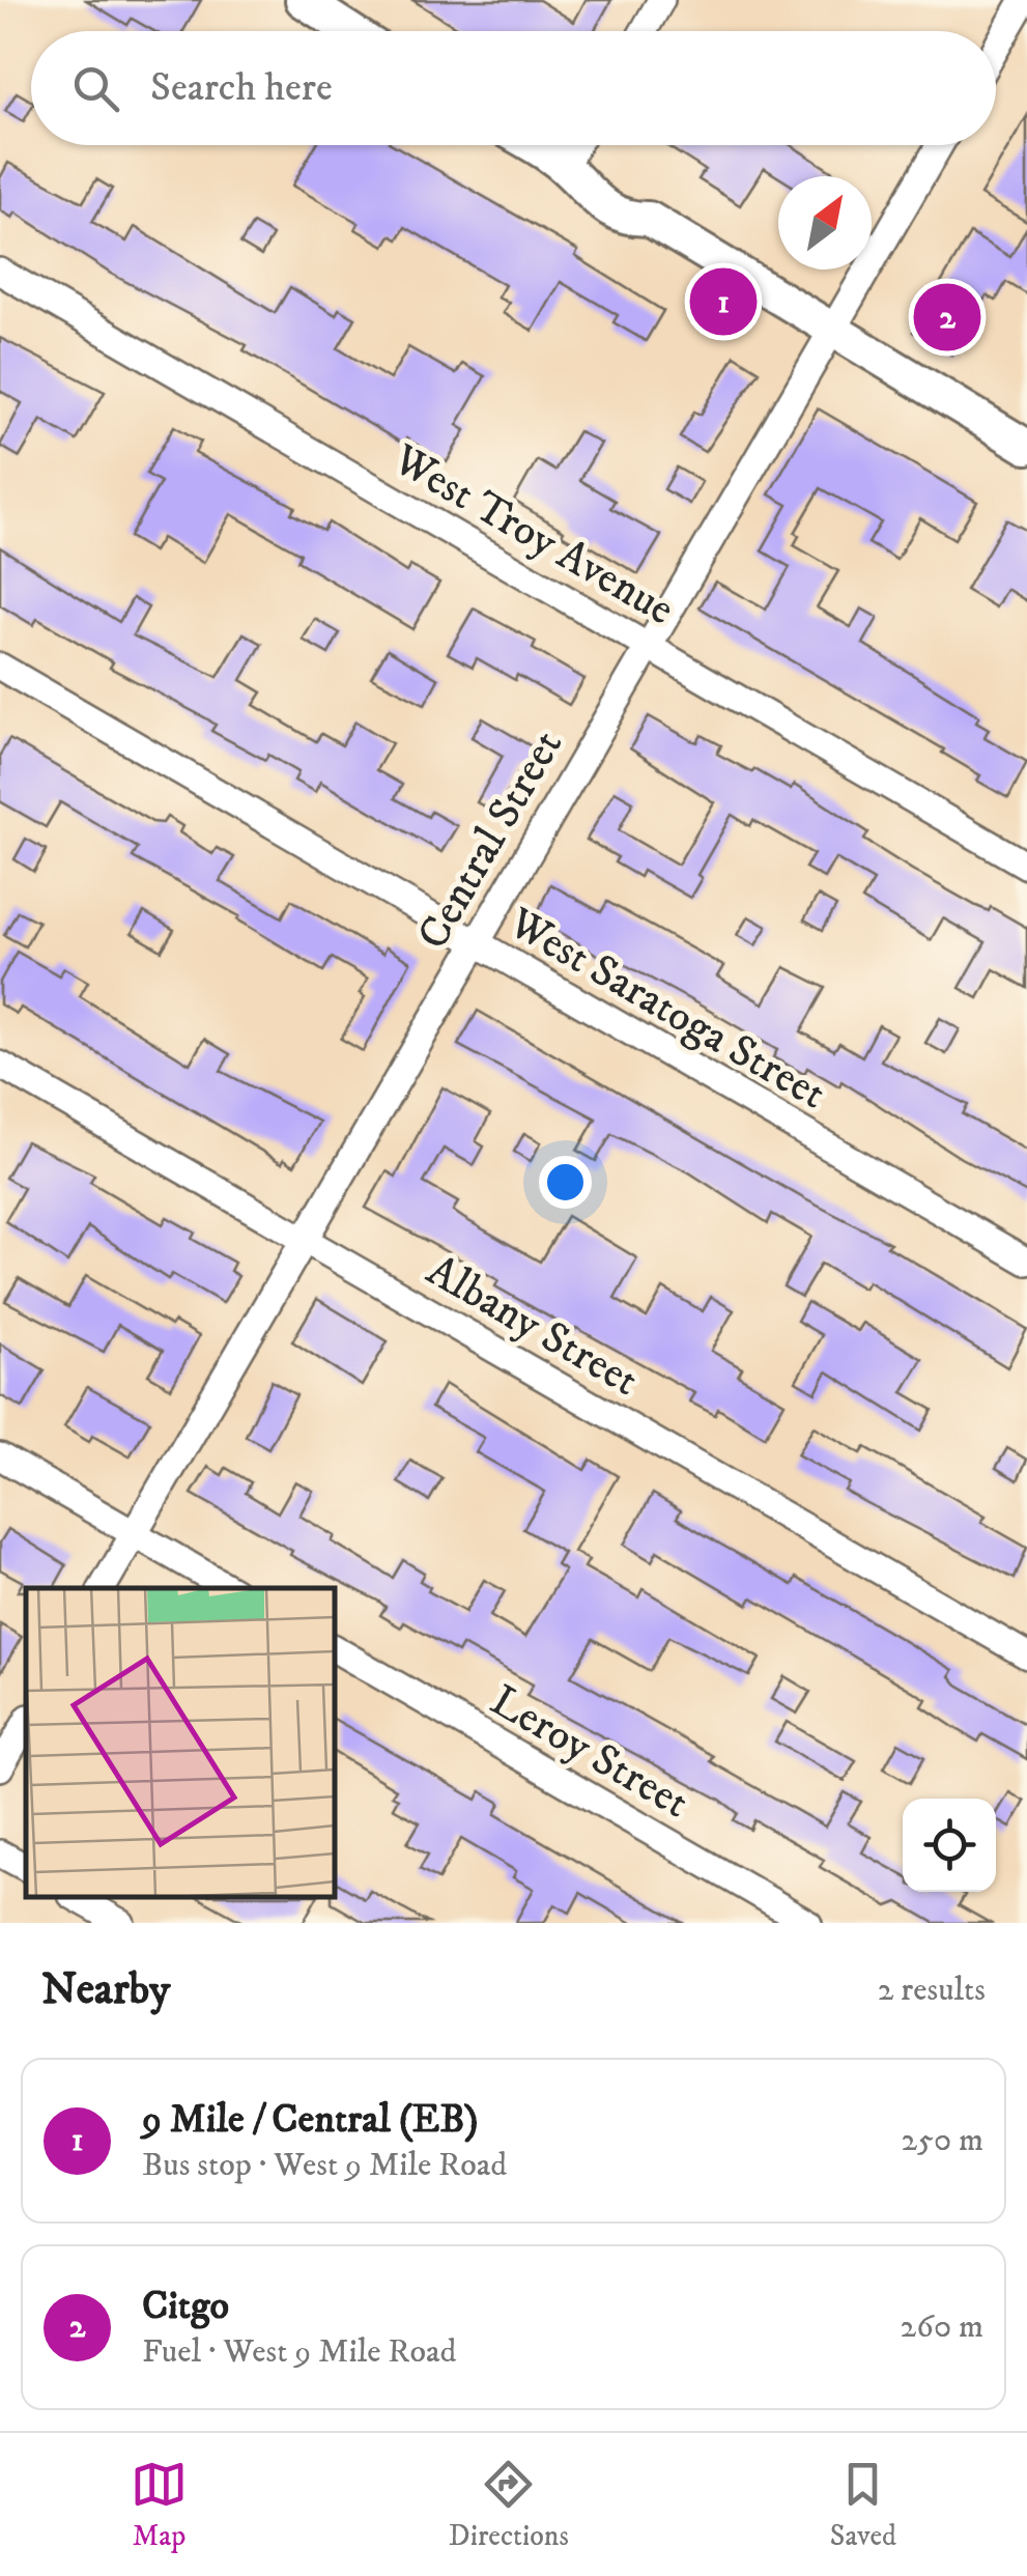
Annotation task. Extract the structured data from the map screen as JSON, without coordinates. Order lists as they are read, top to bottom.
{
  "streets": {
    "street": [
      "West Troy Avenue",
      "Central Street",
      "West Saratoga Street",
      "Albany Street",
      "Leroy Street"
    ]
  },
  "crossings": [
    ["West Troy Avenue", "Central Street"],
    ["Central Street", "West Saratoga Street"],
    ["Central Street", "Albany Street"]
  ],
  "north": "top right",
  "page": {
    "search": "Search here",
    "pins": ["1", "2"],
    "heading": ["Nearby", "2 results"],
    "list": [
      {
        "mark": "1",
        "name": "9 Mile / Central (EB)",
        "note": "Bus stop · West 9 Mile Road",
        "value": "250 m"
      },
      {
        "mark": "2",
        "name": "Citgo",
        "note": "Fuel · West 9 Mile Road",
        "value": "260 m"
      }
    ],
    "nav": ["Map", "Directions", "Saved"]
  }
}
